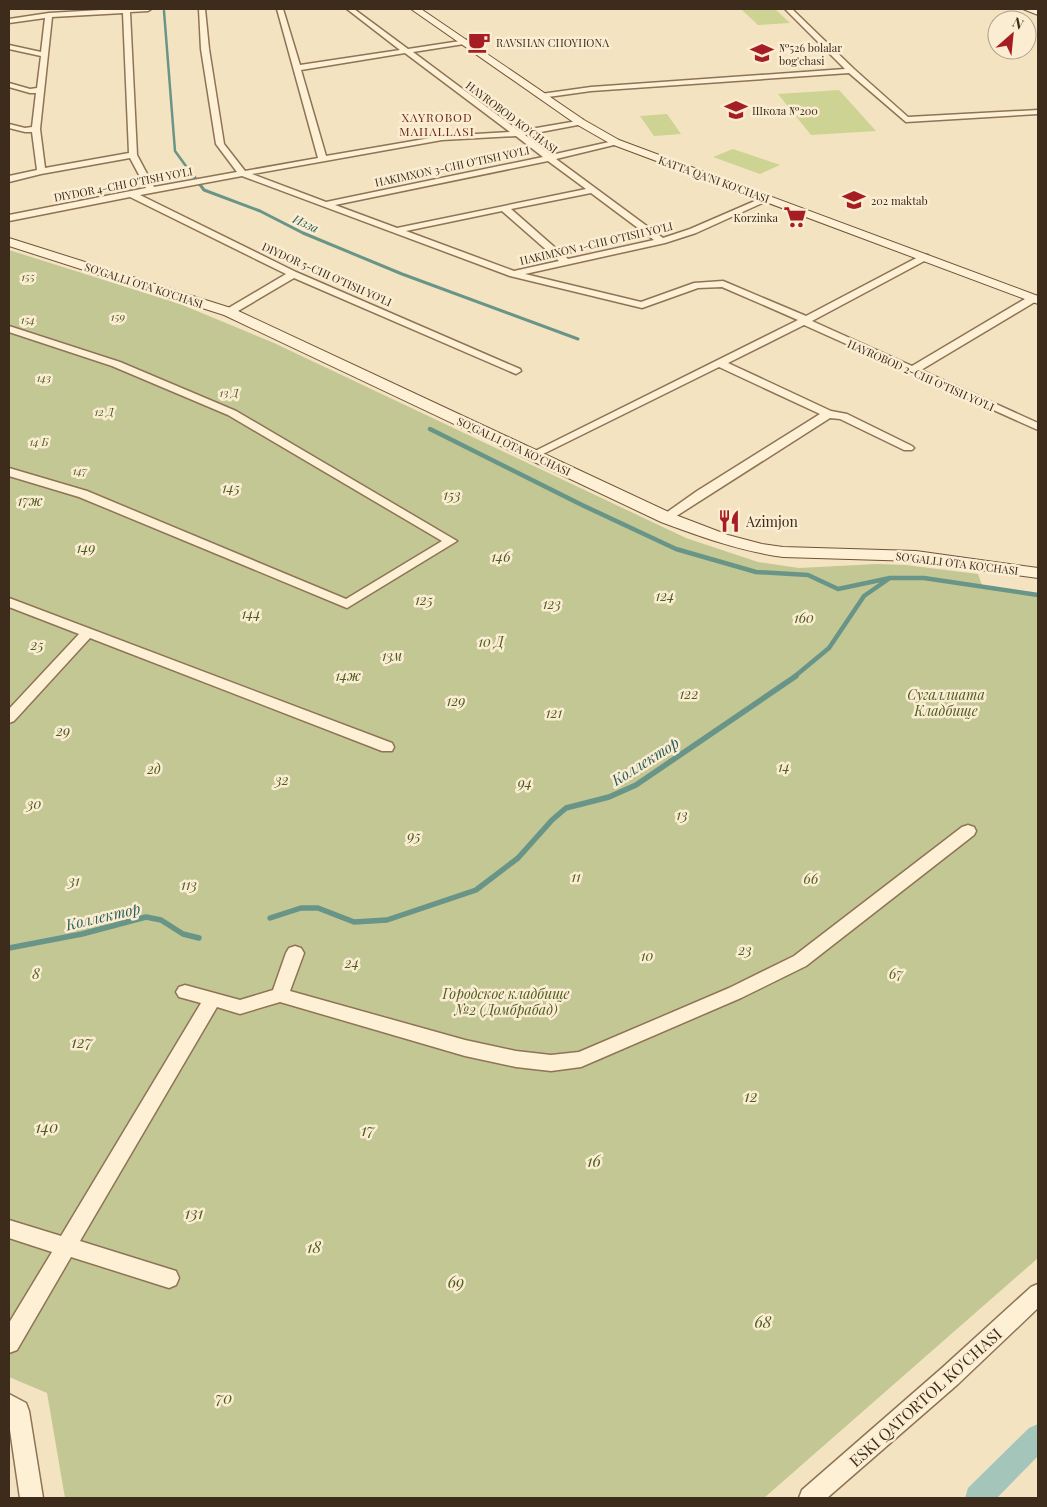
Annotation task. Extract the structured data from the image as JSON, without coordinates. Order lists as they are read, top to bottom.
{
  "streets": {
    "main road": ["KATTA QA'NI KO'CHASI", "SO'GALLI OTA KO'CHASI"],
    "street": [
      "HAYROBOD KO'CHASI",
      "HAKIMXON 3-CHI O'TISH YO'LI",
      "DIYDOR 4-CHI O'TISH YO'LI",
      "HAKIMXON 1-CHI O'TISH YO'LI",
      "DIYDOR 5-CHI O'TISH YO'LI",
      "HAYROBOD 2-CHI O'TISH YO'LI",
      "ESKI QATORTOL KO'CHASI"
    ]
  },
  "crossings": [
    ["HAYROBOD KO'CHASI", "HAKIMXON 3-CHI O'TISH YO'LI"],
    ["HAYROBOD KO'CHASI", "DIYDOR 4-CHI O'TISH YO'LI"],
    ["HAYROBOD KO'CHASI", "HAKIMXON 1-CHI O'TISH YO'LI"],
    ["HAKIMXON 3-CHI O'TISH YO'LI", "KATTA QA'NI KO'CHASI"],
    ["HAKIMXON 3-CHI O'TISH YO'LI", "HAYROBOD 2-CHI O'TISH YO'LI"],
    ["KATTA QA'NI KO'CHASI", "DIYDOR 4-CHI O'TISH YO'LI"],
    ["KATTA QA'NI KO'CHASI", "HAKIMXON 1-CHI O'TISH YO'LI"],
    ["DIYDOR 4-CHI O'TISH YO'LI", "DIYDOR 5-CHI O'TISH YO'LI"],
    ["DIYDOR 4-CHI O'TISH YO'LI", "HAYROBOD 2-CHI O'TISH YO'LI"],
    ["HAKIMXON 1-CHI O'TISH YO'LI", "HAYROBOD 2-CHI O'TISH YO'LI"]
  ],
  "districts": ["XAYROBOD MAHALLASI"],
  "water": ["Изза", "Коллектор"],
  "parks": [
    "155",
    "159",
    "154",
    "143",
    "13 Д",
    "12 Д",
    "14 Б",
    "147",
    "145",
    "153",
    "17ж",
    "149",
    "146",
    "124",
    "125",
    "123",
    "144",
    "160",
    "10 Д",
    "25",
    "13м",
    "14ж",
    "122",
    "Сугаллиата Кладбище",
    "129",
    "121",
    "29",
    "14",
    "2д",
    "32",
    "94",
    "30",
    "13",
    "95",
    "11",
    "66",
    "31",
    "113",
    "23",
    "10",
    "24",
    "8",
    "67",
    "Городское кладбище №2 (Домбрабад)",
    "127",
    "12",
    "140",
    "17",
    "16",
    "131",
    "18",
    "69",
    "68",
    "70"
  ],
  "places": {
    "cafe": ["RAVSHAN CHOYHONA"],
    "school or university": ["№526 bolalar bog'chasi", "Школа №200", "202 maktab"],
    "supermarket": ["Korzinka"],
    "restaurant": ["Azimjon"]
  },
  "north": "top right"
}
